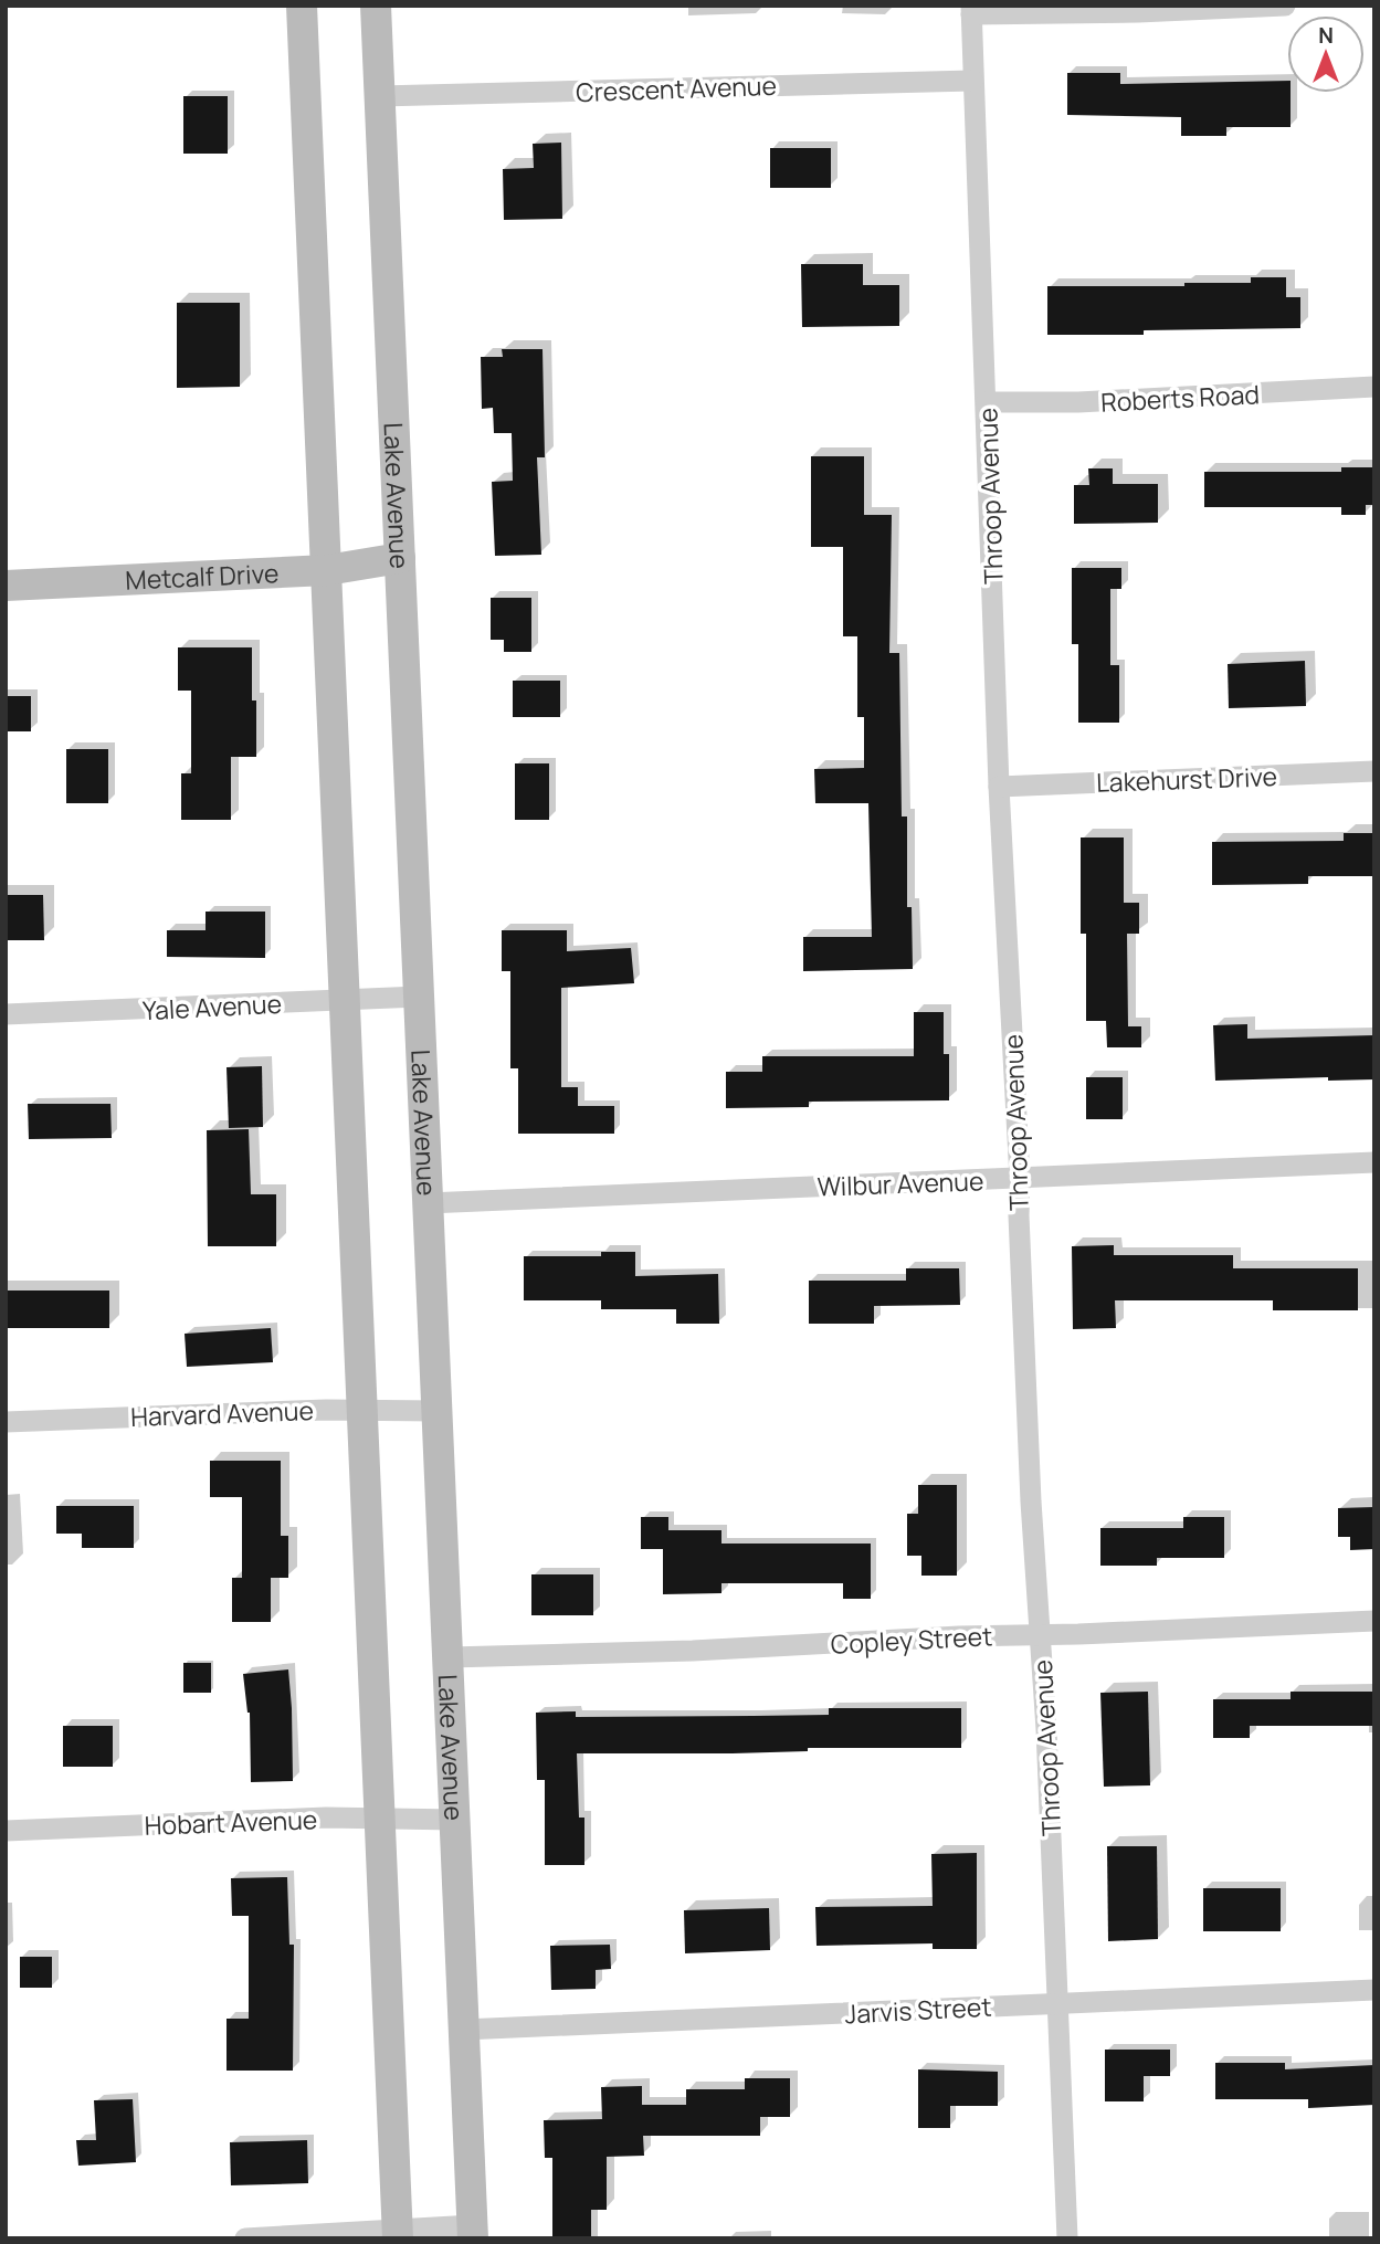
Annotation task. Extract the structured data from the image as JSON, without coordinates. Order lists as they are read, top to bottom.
{
  "streets": {
    "main road": ["Lake Avenue", "Metcalf Drive"],
    "street": [
      "Crescent Avenue",
      "Roberts Road",
      "Throop Avenue",
      "Lakehurst Drive",
      "Yale Avenue",
      "Wilbur Avenue",
      "Harvard Avenue",
      "Copley Street",
      "Hobart Avenue",
      "Jarvis Street"
    ]
  },
  "crossings": [
    ["Crescent Avenue", "Lake Avenue"],
    ["Crescent Avenue", "Throop Avenue"],
    ["Roberts Road", "Throop Avenue"],
    ["Lake Avenue", "Metcalf Drive"],
    ["Lake Avenue", "Yale Avenue"],
    ["Lake Avenue", "Wilbur Avenue"],
    ["Lake Avenue", "Harvard Avenue"],
    ["Lake Avenue", "Copley Street"],
    ["Lake Avenue", "Hobart Avenue"],
    ["Lake Avenue", "Jarvis Street"],
    ["Throop Avenue", "Lakehurst Drive"],
    ["Throop Avenue", "Wilbur Avenue"],
    ["Throop Avenue", "Copley Street"],
    ["Throop Avenue", "Jarvis Street"]
  ],
  "north": "top"
}
